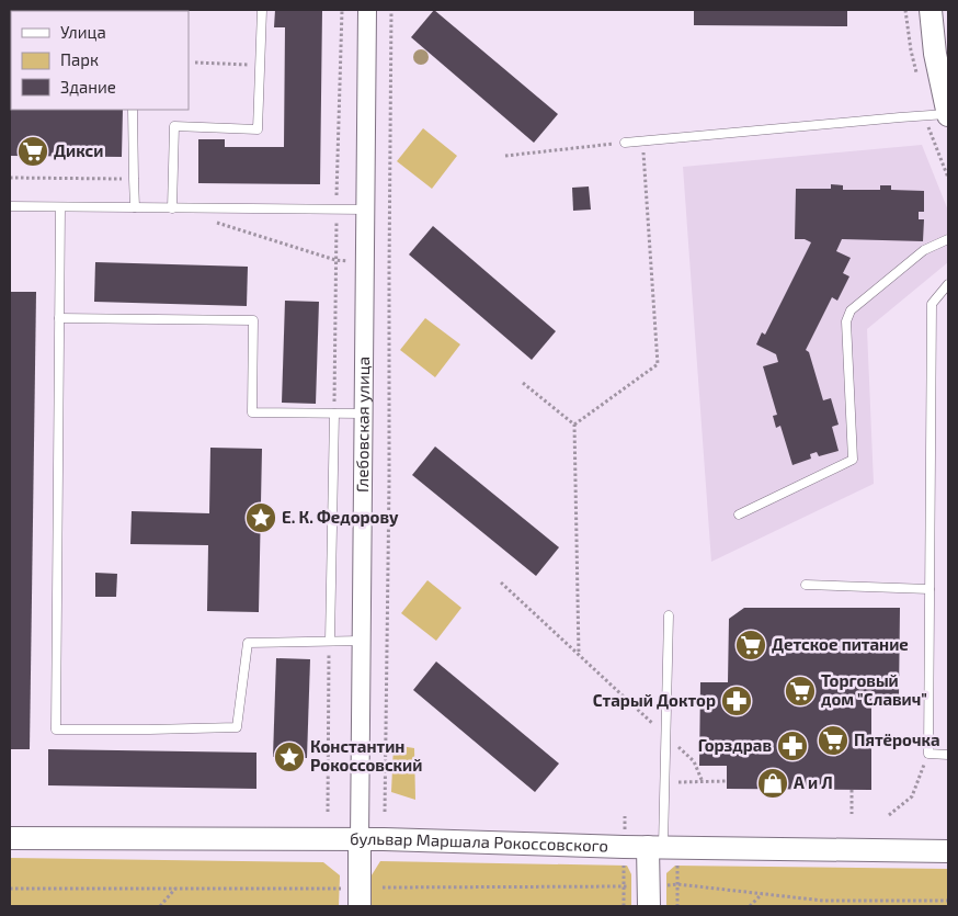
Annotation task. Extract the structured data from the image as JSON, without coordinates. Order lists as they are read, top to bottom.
{
  "streets": {
    "street": ["Глебовская улица", "бульвар Маршала Рокоссовского"]
  },
  "crossings": [
    ["Глебовская улица", "бульвар Маршала Рокоссовского"]
  ],
  "places": {
    "supermarket": [
      "Дикси",
      "Детское питание",
      "Торговый дом \"Славич\"",
      "Пятёрочка"
    ],
    "place": ["Е. К. Федорову", "Константин Рокоссовский"],
    "pharmacy": ["Старый Доктор", "Горздрав"],
    "shop": ["А и Л"]
  },
  "legend": ["Улица", "Парк", "Здание"]
}
